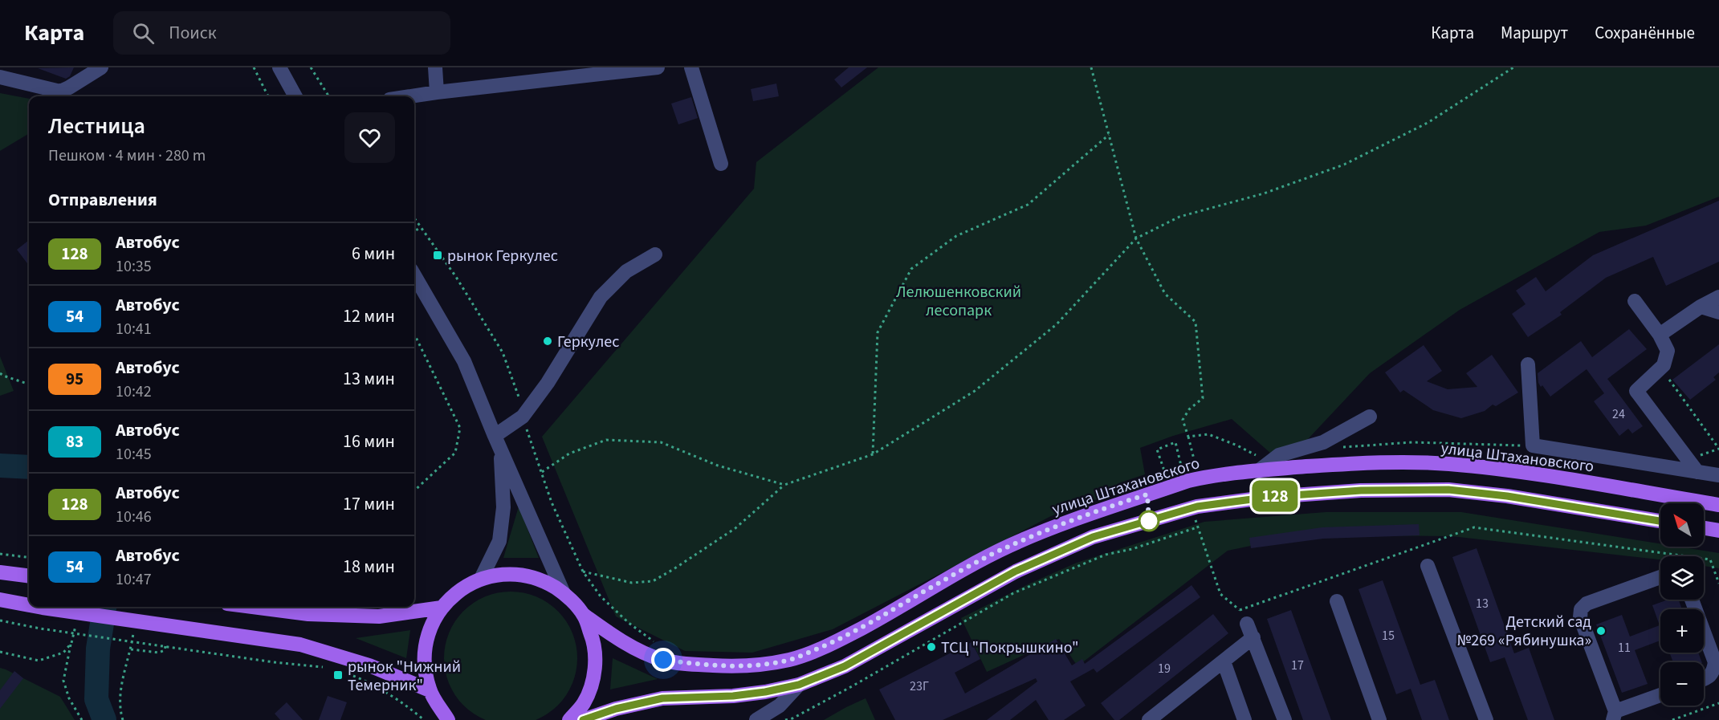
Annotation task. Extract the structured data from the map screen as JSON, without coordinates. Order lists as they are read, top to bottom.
{
  "streets": {
    "main road": ["улица Штахановского"]
  },
  "parks": ["Лелюшенковский лесопарк"],
  "places": {
    "transit": ["рынок Геркулес", "рынок \"Нижний Темерник\""],
    "other": ["Геркулес", "Детский сад №269 «Рябинушка»", "ТСЦ \"Покрышкино\""]
  },
  "lines": ["bus line 128"],
  "house_numbers": [
    "24",
    "13",
    "15",
    "11",
    "17",
    "19",
    "23Г"
  ],
  "north": "top left",
  "page": {
    "header": "Карта",
    "search": "Поиск",
    "nav": ["Карта", "Маршрут", "Сохранённые"],
    "on_map": "128",
    "heading": [
      ["Лестница", "Пешком · 4 мин · 280 m"],
      "Отправления"
    ],
    "list": [
      {
        "mark": "128",
        "name": "Автобус",
        "note": "10:35",
        "value": "6 мин"
      },
      {
        "mark": "54",
        "name": "Автобус",
        "note": "10:41",
        "value": "12 мин"
      },
      {
        "mark": "95",
        "name": "Автобус",
        "note": "10:42",
        "value": "13 мин"
      },
      {
        "mark": "83",
        "name": "Автобус",
        "note": "10:45",
        "value": "16 мин"
      },
      {
        "mark": "128",
        "name": "Автобус",
        "note": "10:46",
        "value": "17 мин"
      },
      {
        "mark": "54",
        "name": "Автобус",
        "note": "10:47",
        "value": "18 мин"
      }
    ],
    "map_buttons": ["+", "−"]
  }
}
